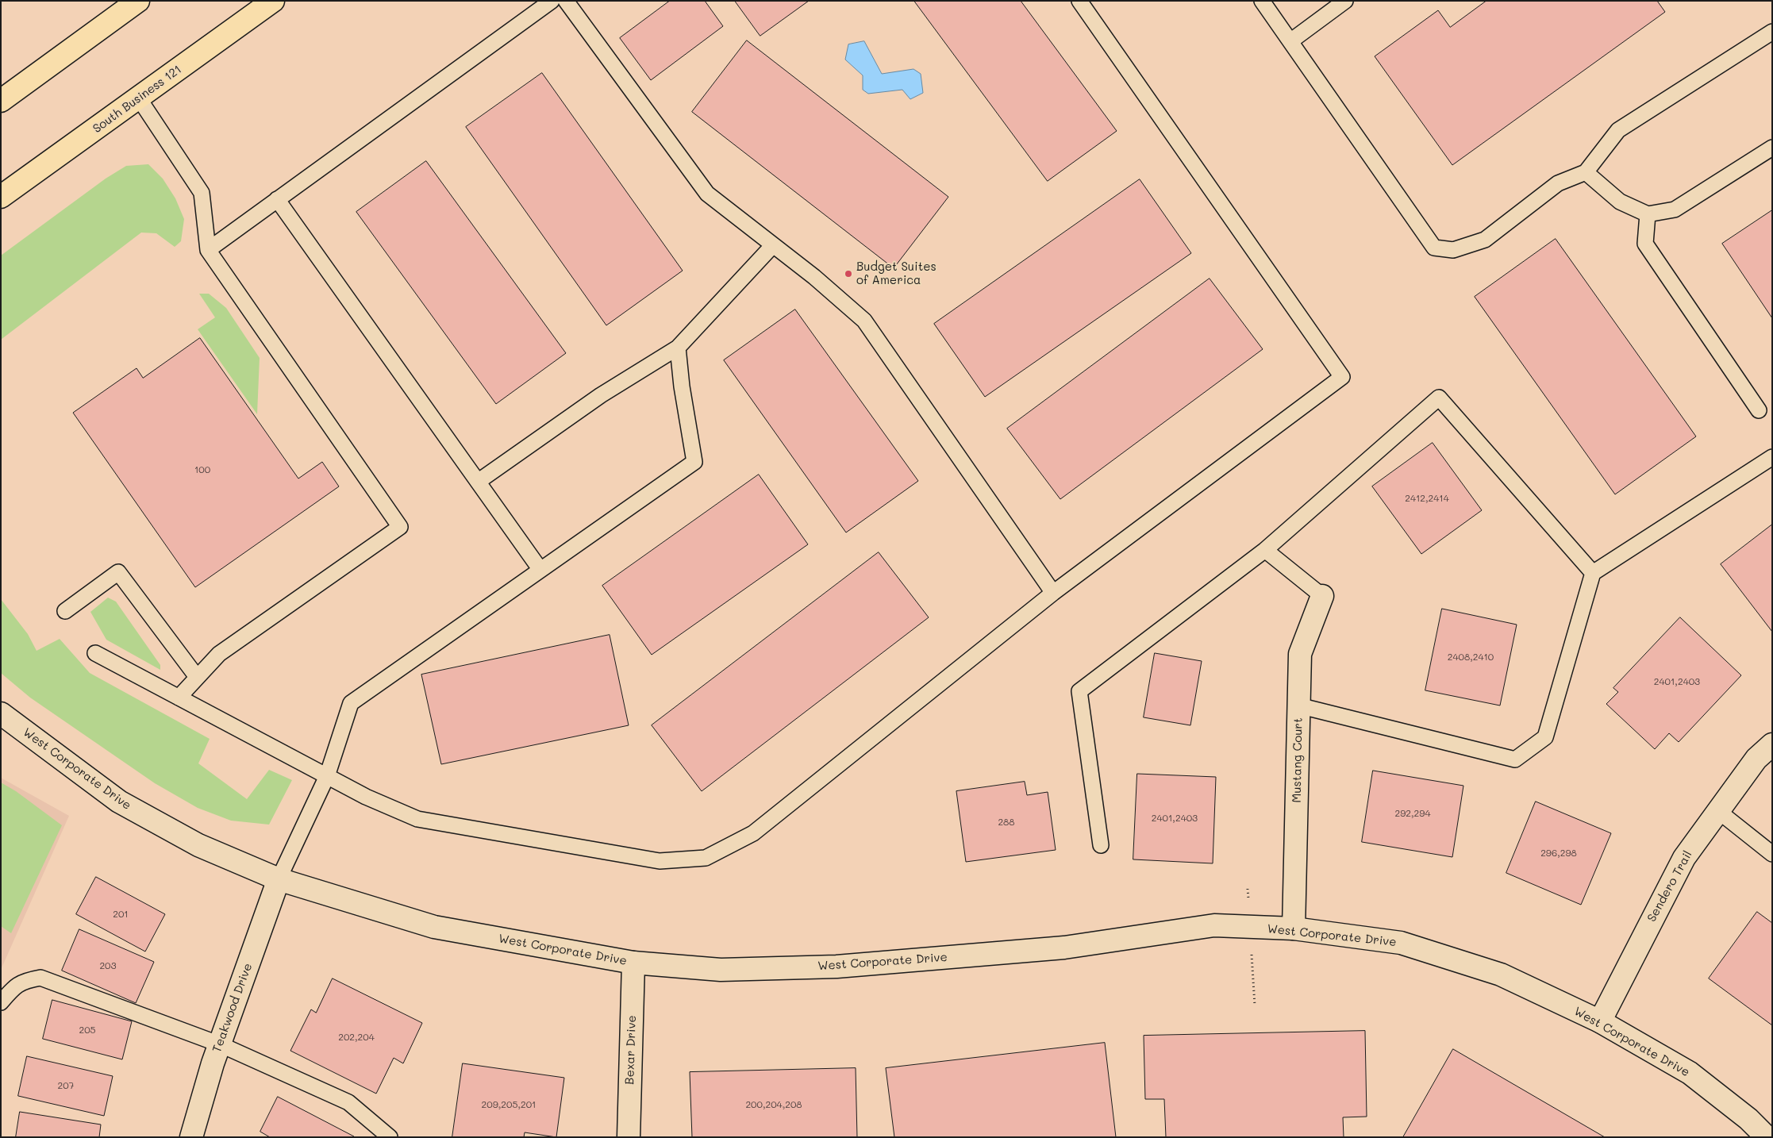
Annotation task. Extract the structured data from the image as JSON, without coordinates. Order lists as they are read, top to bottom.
{
  "streets": {
    "main road": ["South Business 121"],
    "street": [
      "Mustang Court",
      "West Corporate Drive",
      "Sendero Trail",
      "Teakwood Drive",
      "Bexar Drive"
    ]
  },
  "crossings": [
    ["Mustang Court", "West Corporate Drive"],
    ["West Corporate Drive", "Sendero Trail"],
    ["West Corporate Drive", "Teakwood Drive"],
    ["West Corporate Drive", "Bexar Drive"]
  ],
  "places": ["Budget Suites of America"],
  "house_numbers": [
    "100",
    "2412,2414",
    "2408,2410",
    "2401,2403",
    "292,294",
    "2401,2403",
    "288",
    "296,298",
    "201",
    "203",
    "205",
    "202,204",
    "207",
    "209,205,201",
    "200,204,208"
  ]
}
